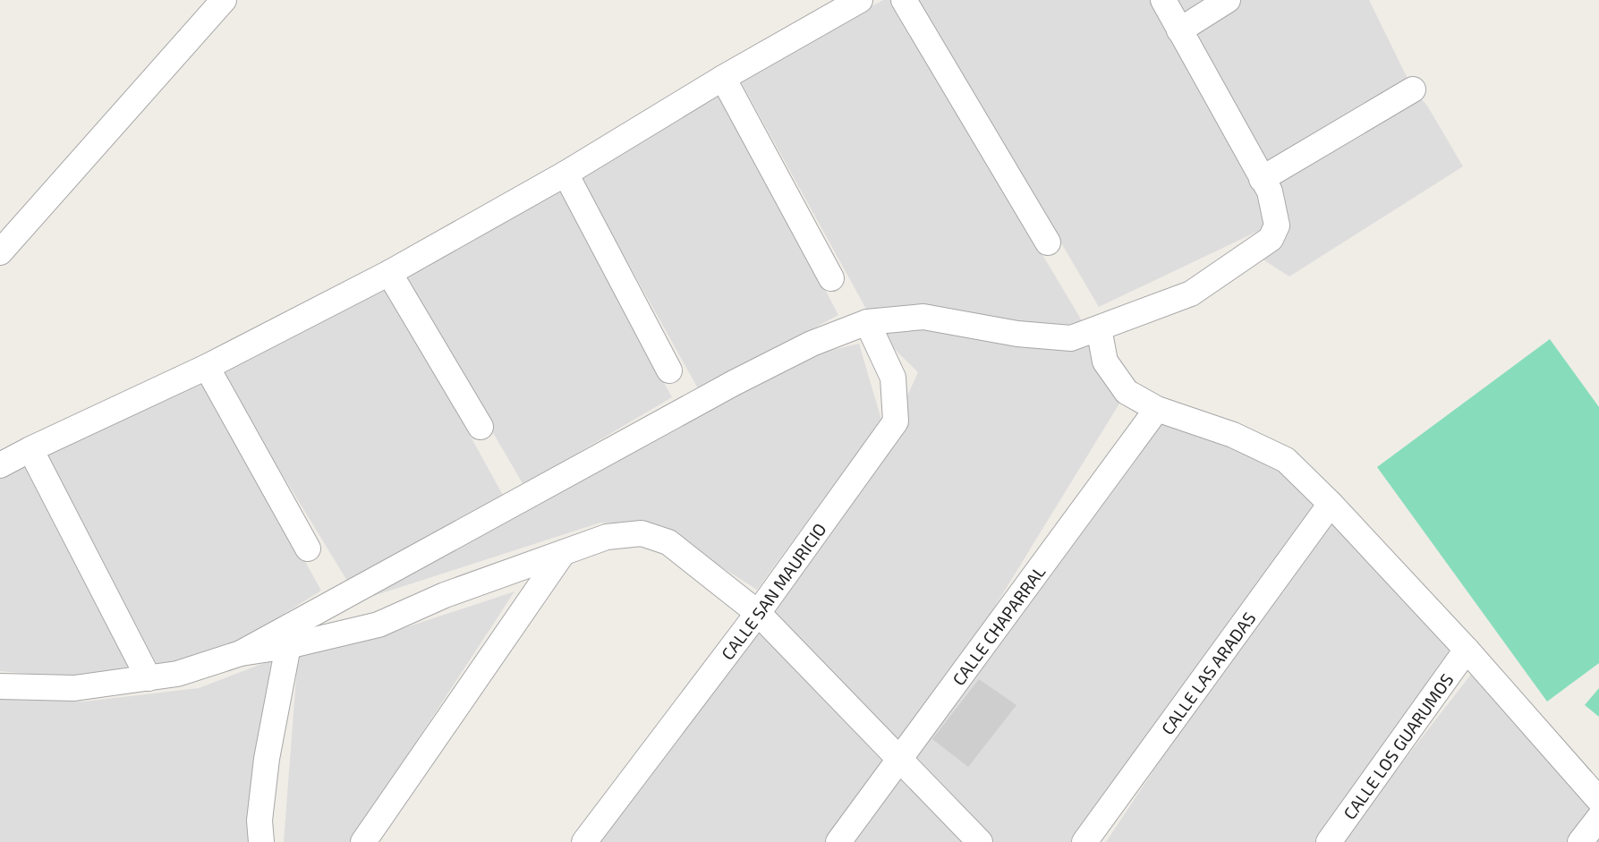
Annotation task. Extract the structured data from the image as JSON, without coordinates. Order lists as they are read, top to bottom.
{
  "streets": {
    "street": [
      "CALLE SAN MAURICIO",
      "CALLE CHAPARRAL",
      "CALLE LAS ARADAS",
      "CALLE LOS GUARUMOS"
    ]
  }
}
